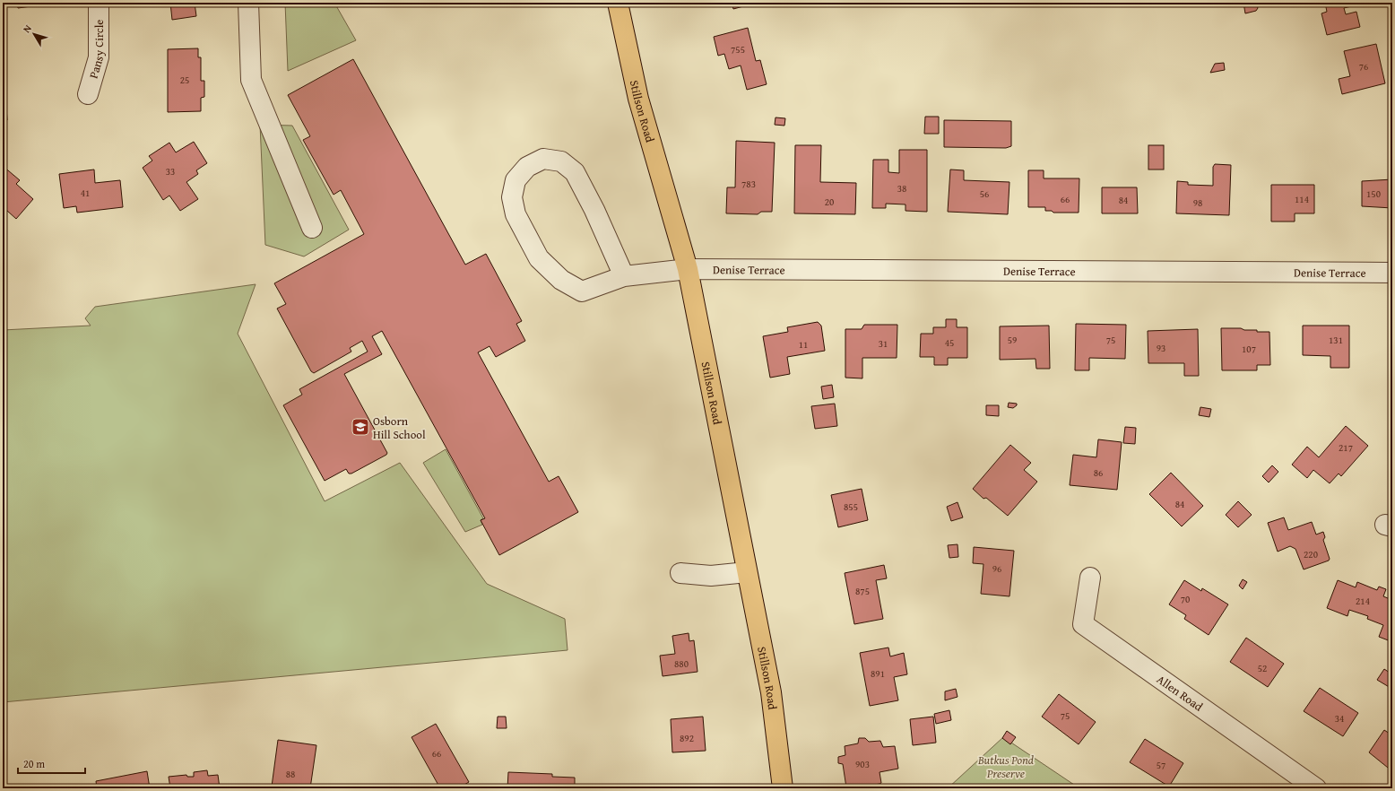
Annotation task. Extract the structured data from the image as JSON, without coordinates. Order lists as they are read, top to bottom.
{
  "streets": {
    "main road": ["Stillson Road"],
    "street": ["Pansy Circle", "Denise Terrace", "Allen Road"]
  },
  "crossings": [
    ["Stillson Road", "Denise Terrace"]
  ],
  "parks": ["Butkus Pond Preserve"],
  "places": {
    "school or university": ["Osborn Hill School"]
  },
  "house_numbers": [
    "755",
    "76",
    "25",
    "33",
    "783",
    "38",
    "41",
    "56",
    "150",
    "66",
    "114",
    "84",
    "20",
    "98",
    "59",
    "75",
    "131",
    "45",
    "31",
    "11",
    "93",
    "107",
    "217",
    "86",
    "84",
    "855",
    "220",
    "96",
    "875",
    "70",
    "214",
    "880",
    "52",
    "891",
    "75",
    "34",
    "892",
    "66",
    "903",
    "57",
    "88"
  ],
  "scale_bar": "20 m",
  "north": "top left"
}
